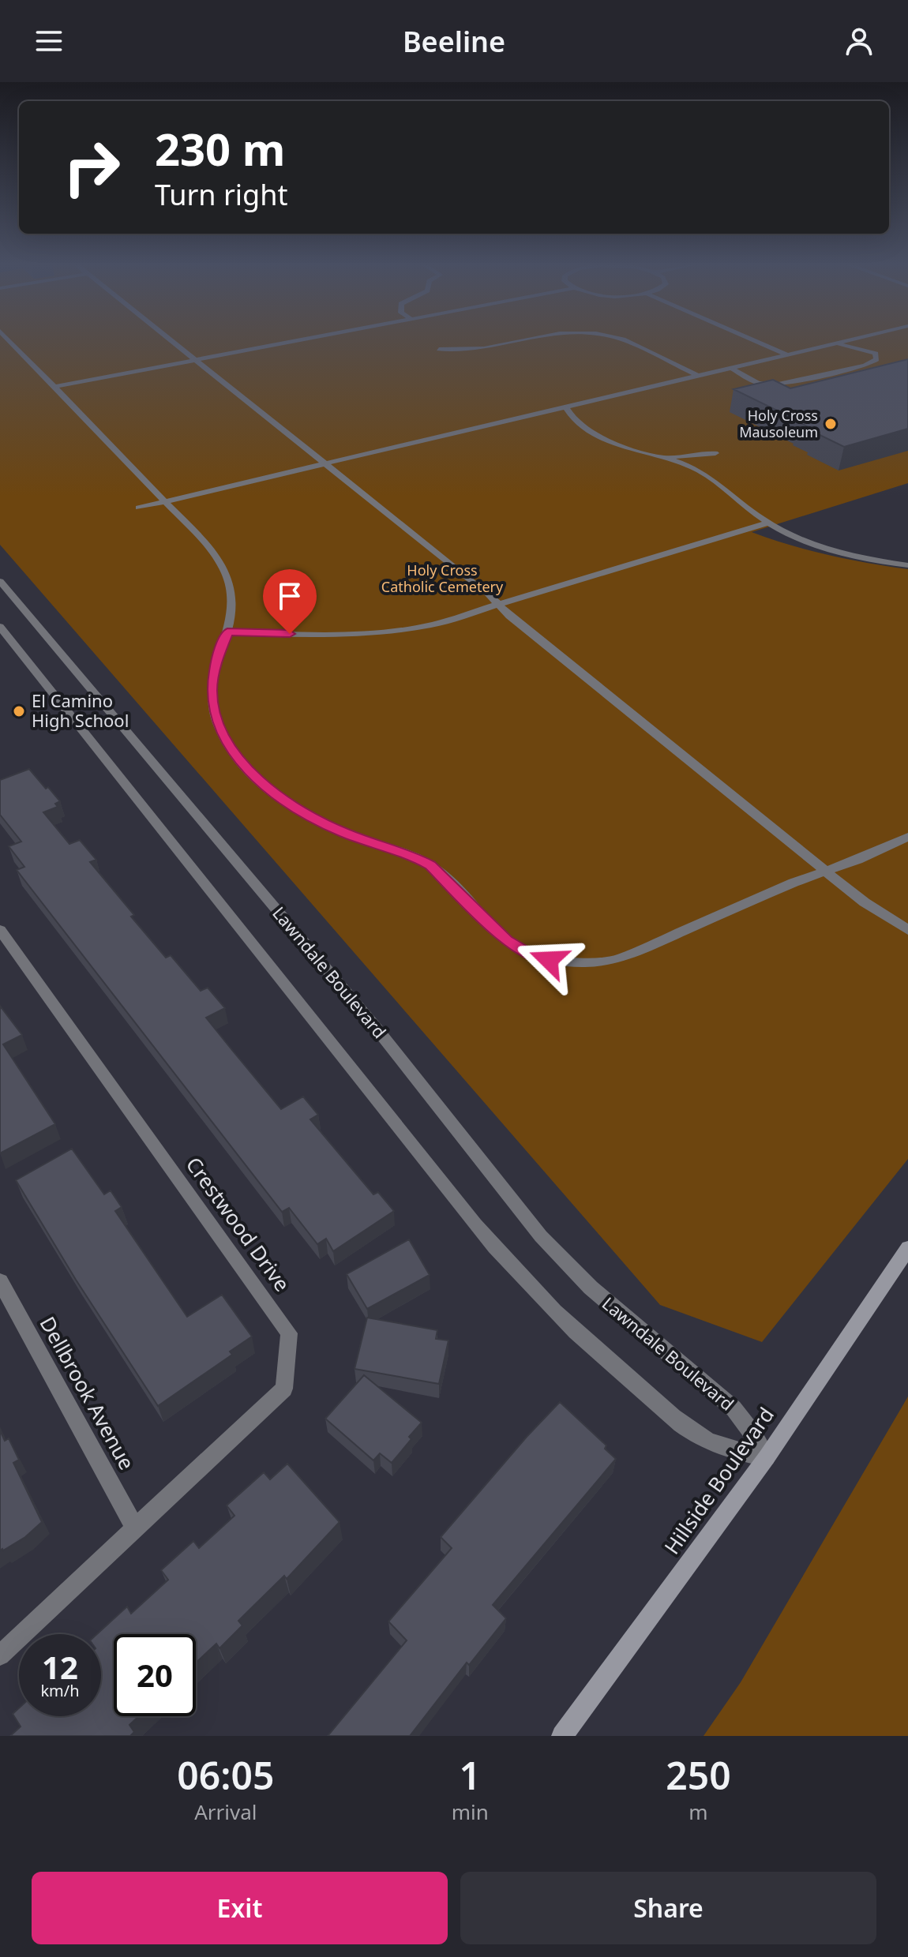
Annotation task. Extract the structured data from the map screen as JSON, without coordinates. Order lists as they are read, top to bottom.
{
  "streets": {
    "main road": ["Hillside Boulevard"],
    "street": ["Lawndale Boulevard", "Crestwood Drive", "Dellbrook Avenue"]
  },
  "crossings": [
    ["Lawndale Boulevard", "Hillside Boulevard"],
    ["Crestwood Drive", "Dellbrook Avenue"]
  ],
  "parks": ["Holy Cross Catholic Cemetery"],
  "places": ["Holy Cross Mausoleum", "El Camino High School"],
  "page": {
    "header": "Beeline",
    "turn": ["230 m", "Turn right"],
    "speed": "12 km/h",
    "limit": "20",
    "eta": [
      "06:05",
      "Arrival",
      "1",
      "min",
      "250",
      "m"
    ],
    "buttons": ["Exit", "Share"]
  }
}
